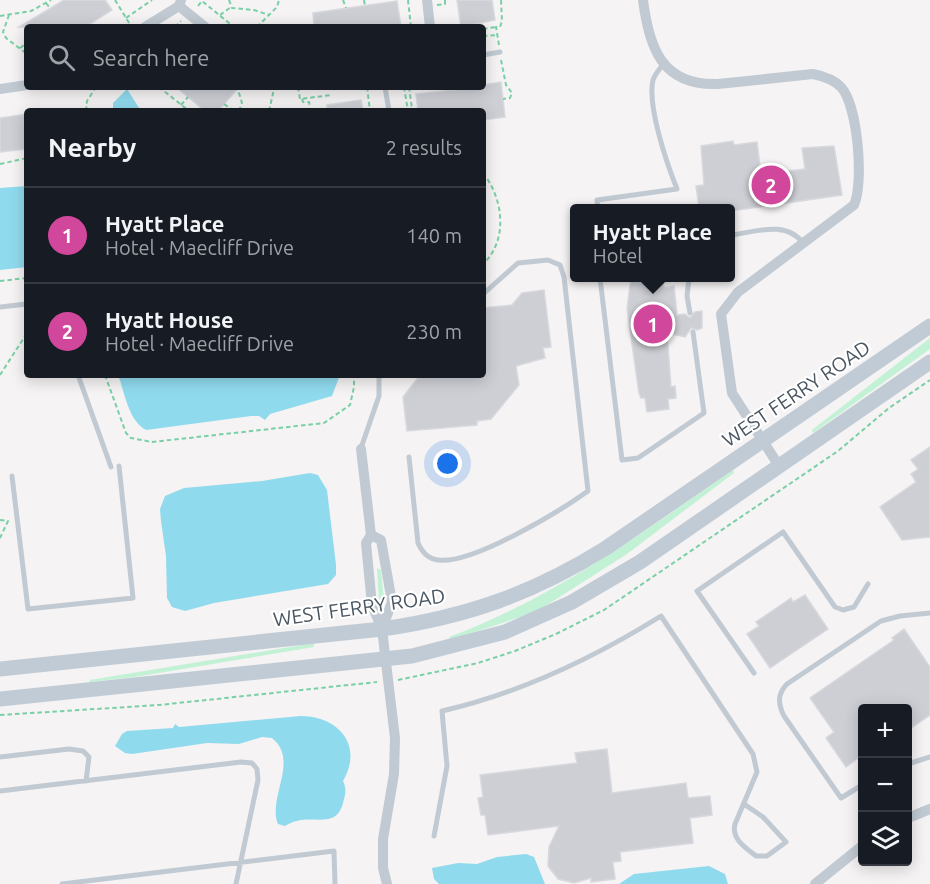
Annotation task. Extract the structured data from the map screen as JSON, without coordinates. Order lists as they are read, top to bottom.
{
  "streets": {
    "main road": ["WEST FERRY ROAD"]
  },
  "page": {
    "search": "Search here",
    "heading": ["Nearby", "2 results"],
    "pins": ["2", "1"],
    "list": [
      {
        "mark": "1",
        "name": "Hyatt Place",
        "note": "Hotel · Maecliff Drive",
        "value": "140 m"
      },
      {
        "mark": "2",
        "name": "Hyatt House",
        "note": "Hotel · Maecliff Drive",
        "value": "230 m"
      }
    ],
    "popup": ["Hyatt Place", "Hotel"],
    "map_buttons": ["+", "−"]
  }
}
